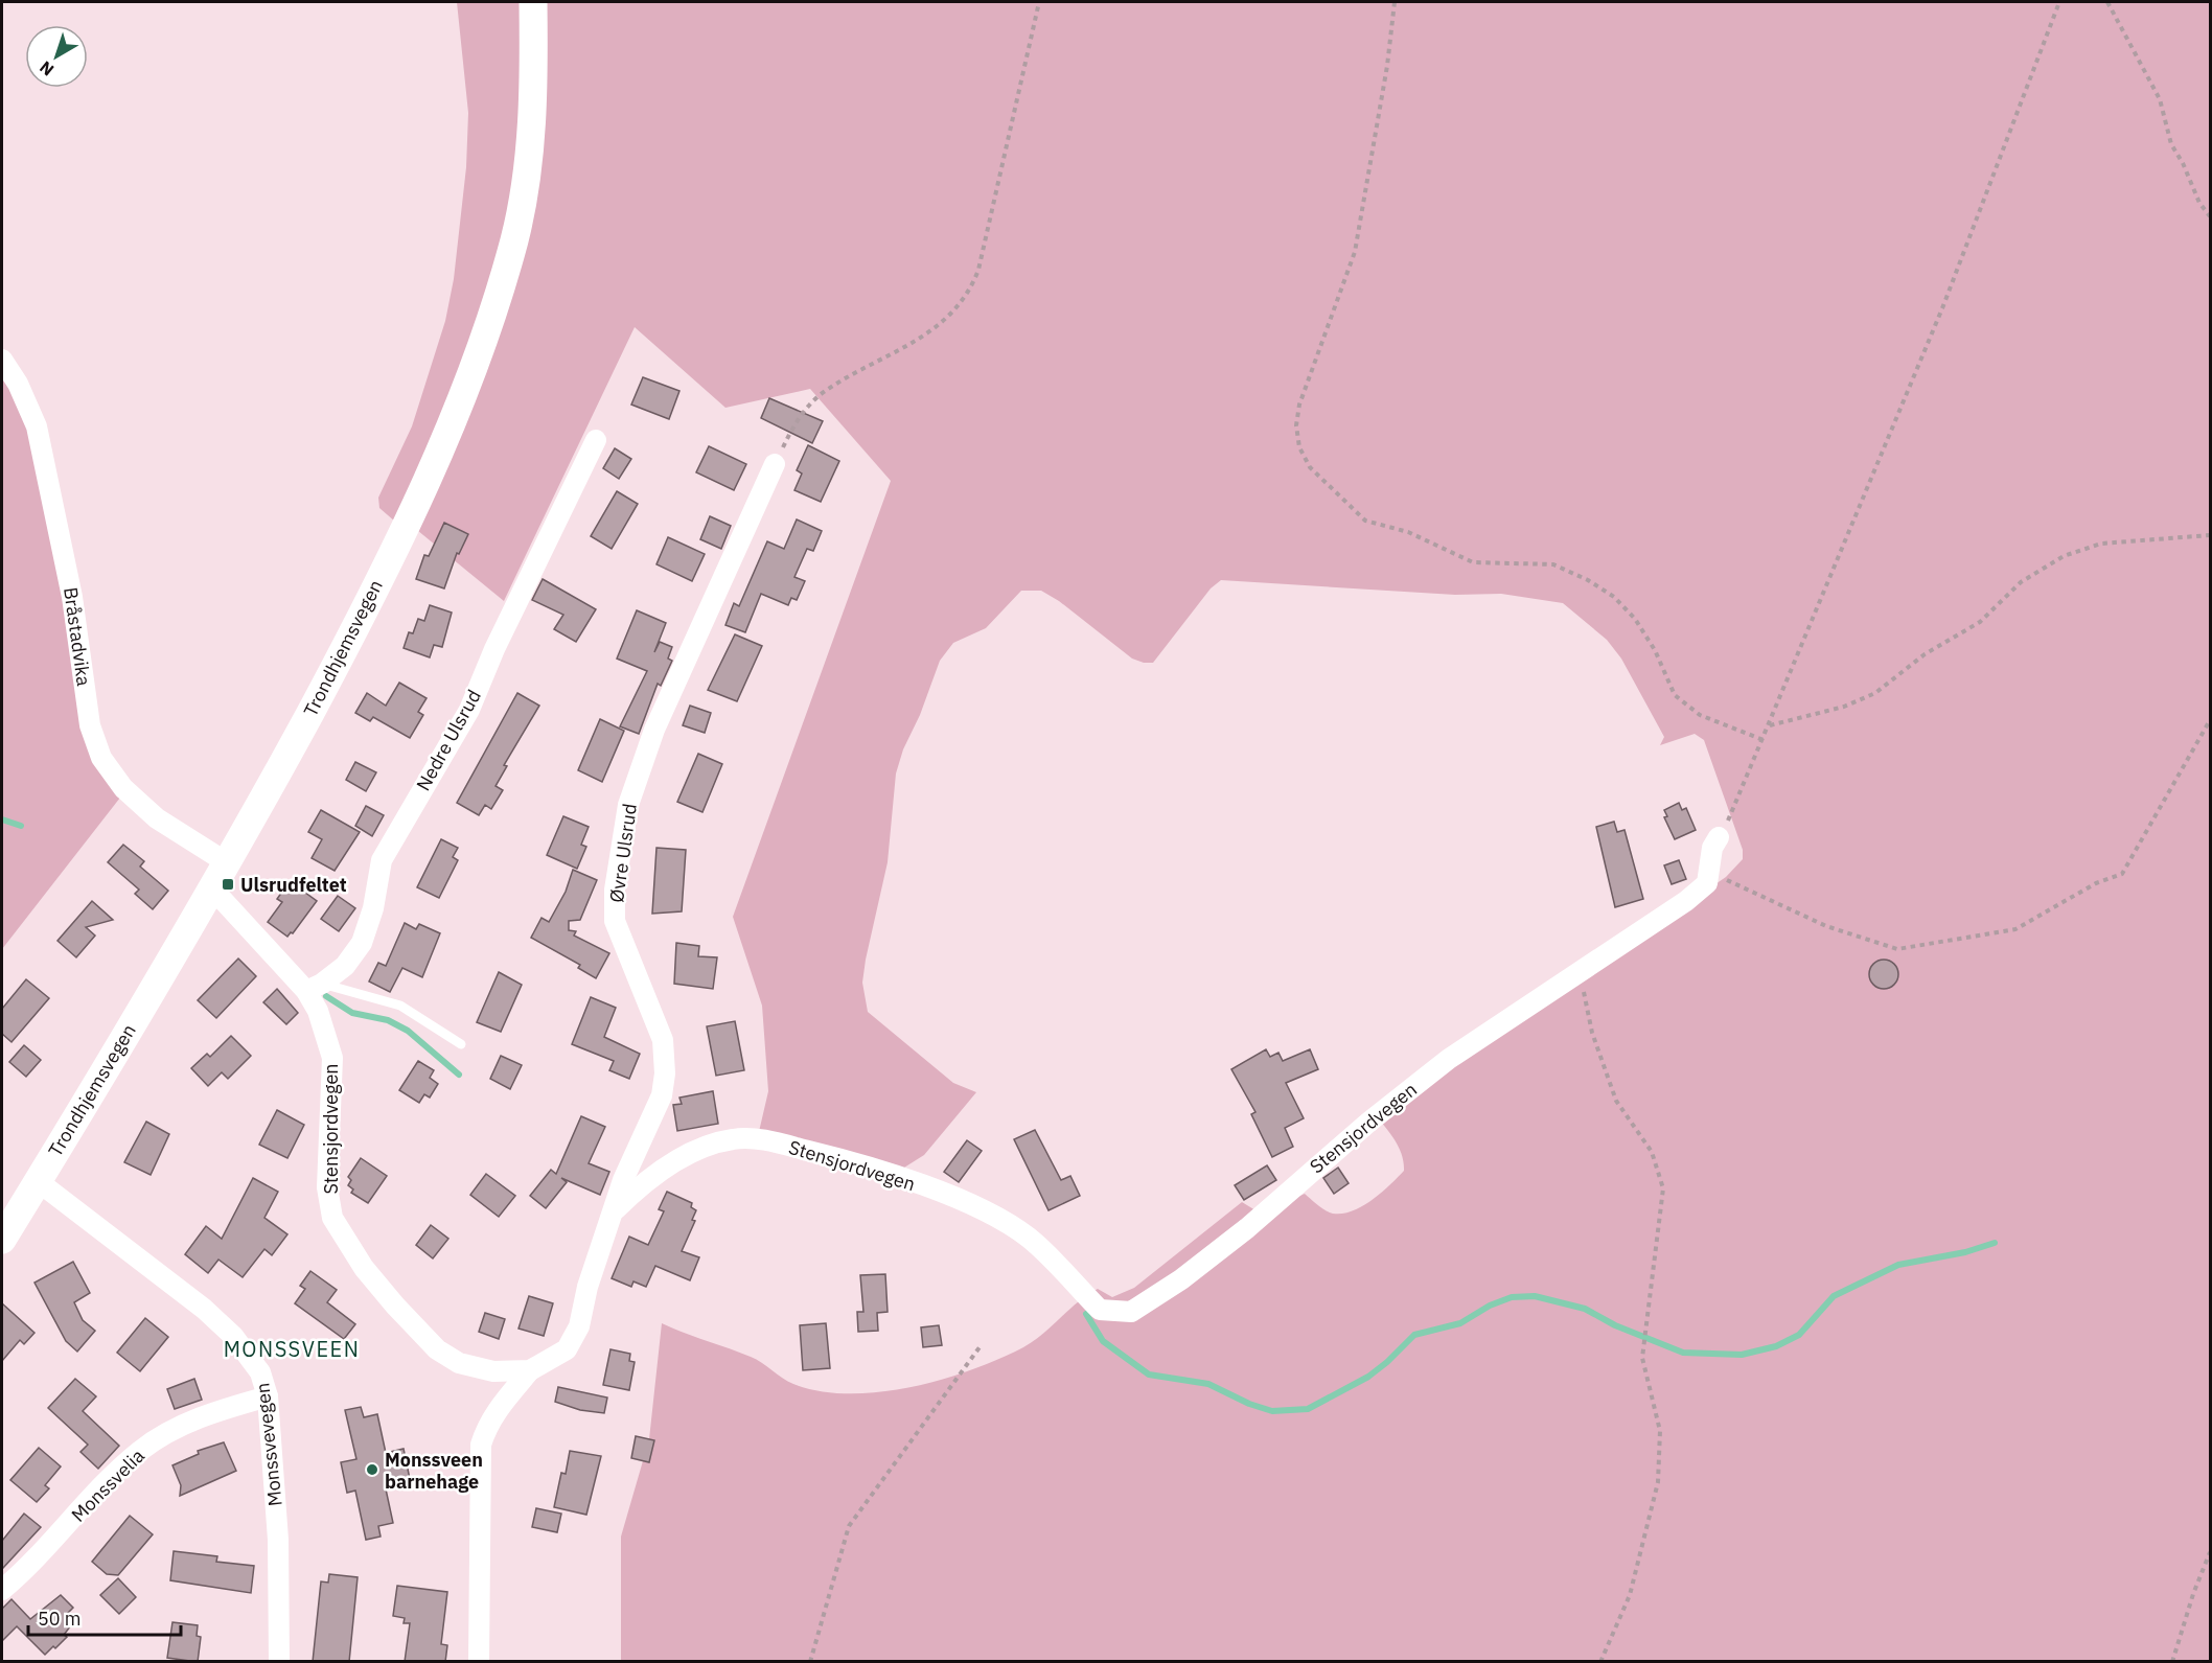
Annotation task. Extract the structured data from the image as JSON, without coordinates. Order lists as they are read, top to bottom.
{
  "streets": {
    "main road": ["Trondhjemsvegen"],
    "street": [
      "Bråstadvika",
      "Nedre Ulsrud",
      "Øvre Ulsrud",
      "Stensjordvegen",
      "Monssvevegen",
      "Monssvelia"
    ]
  },
  "crossings": [
    ["Bråstadvika", "Trondhjemsvegen"],
    ["Trondhjemsvegen", "Stensjordvegen"],
    ["Trondhjemsvegen", "Monssvevegen"],
    ["Nedre Ulsrud", "Stensjordvegen"],
    ["Øvre Ulsrud", "Stensjordvegen"],
    ["Monssvevegen", "Monssvelia"]
  ],
  "districts": ["MONSSVEEN"],
  "places": {
    "transit": ["Ulsrudfeltet"],
    "other": ["Monssveen barnehage"]
  },
  "scale_bar": "50 m",
  "north": "bottom left"
}
